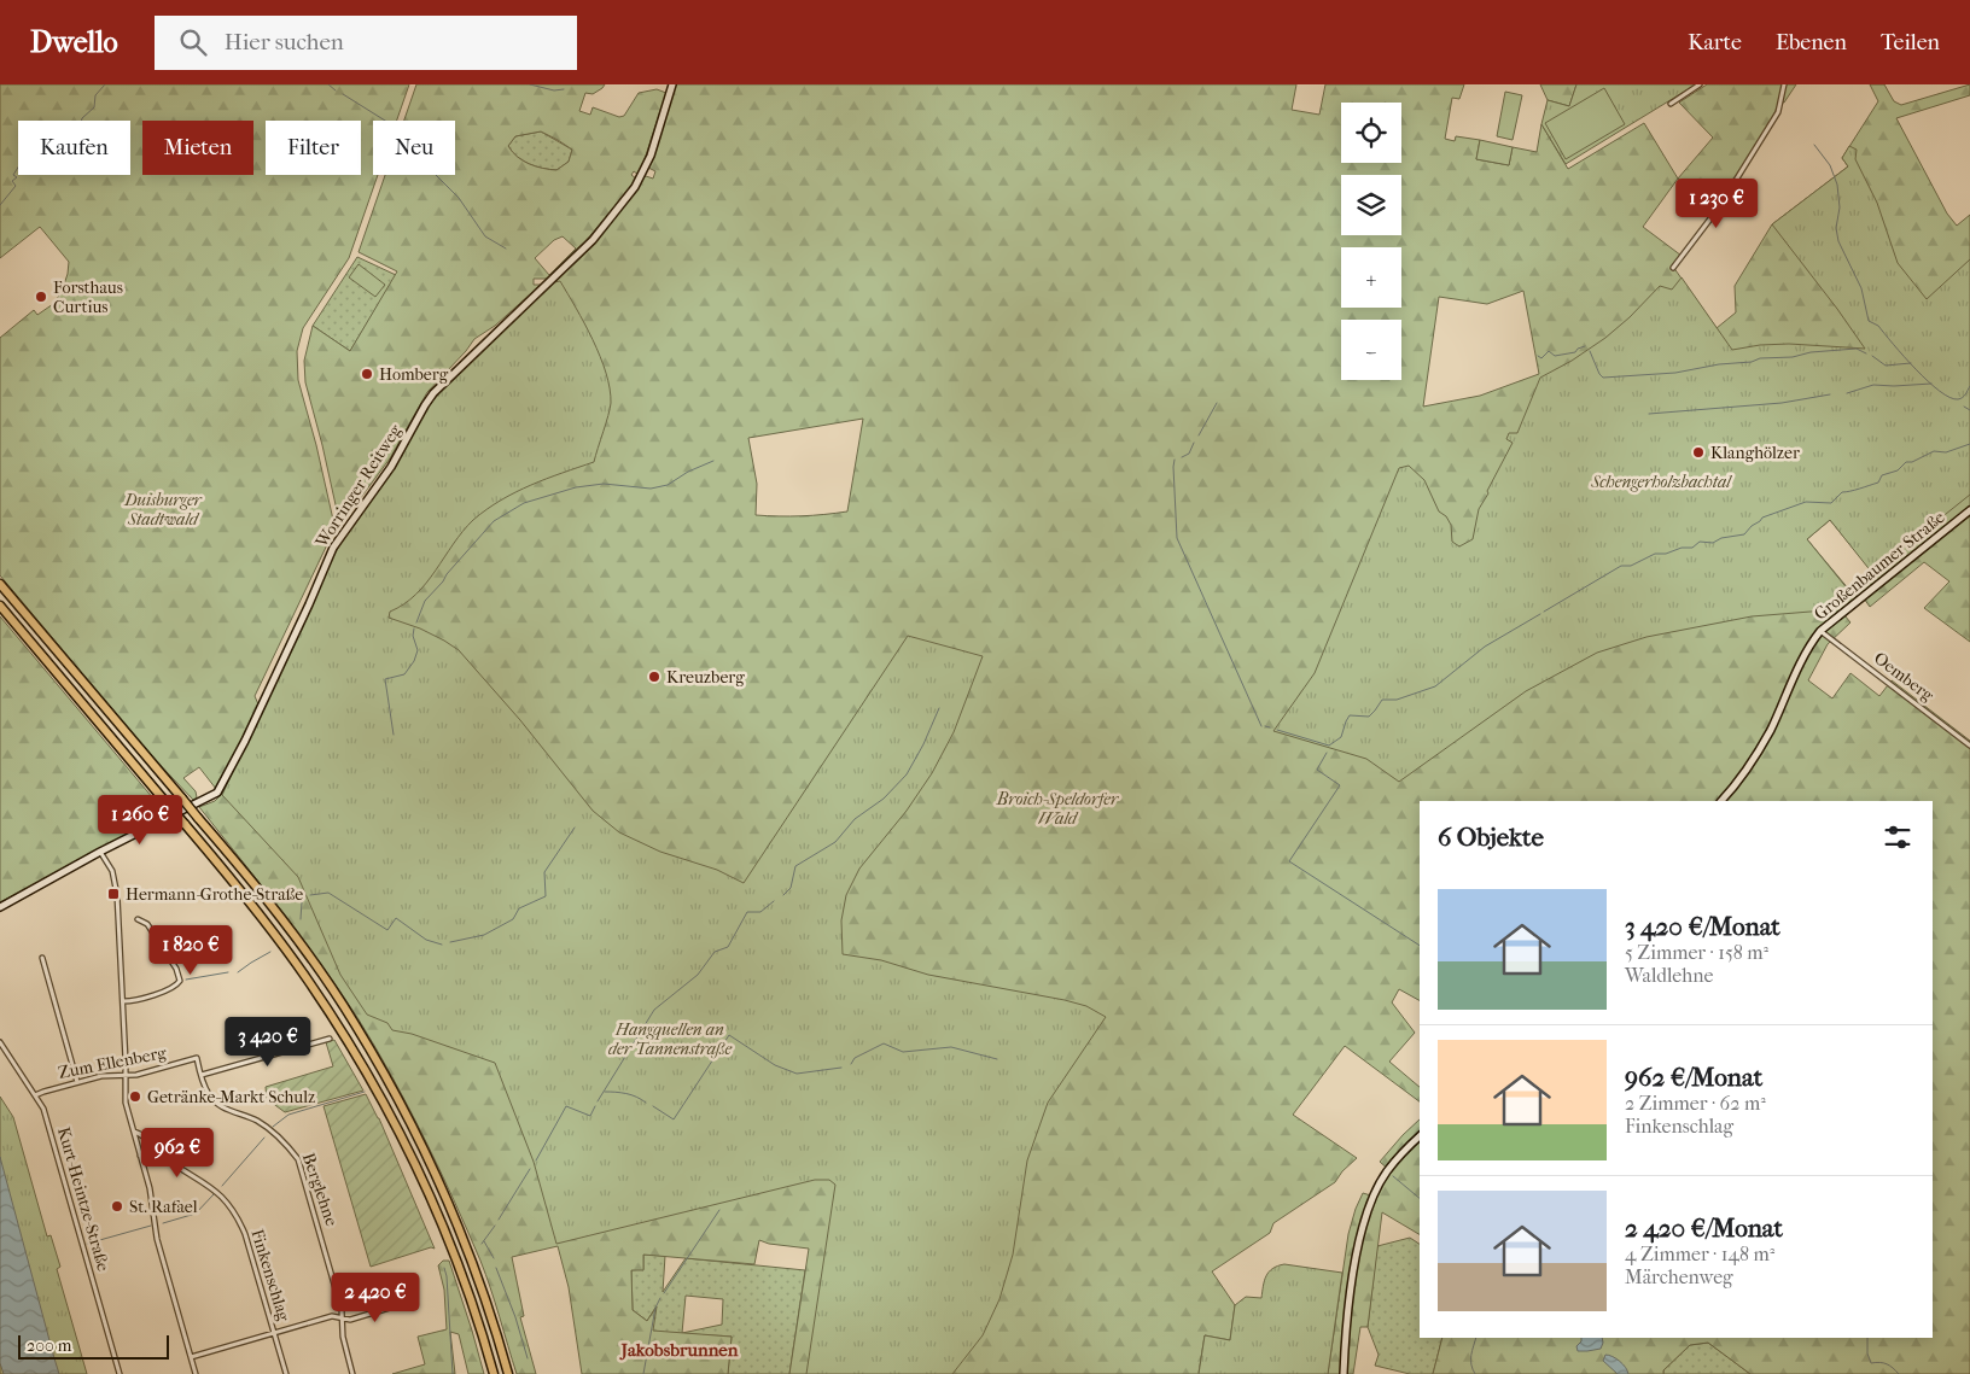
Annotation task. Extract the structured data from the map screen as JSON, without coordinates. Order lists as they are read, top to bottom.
{
  "streets": {
    "street": [
      "Worringer Reitweg",
      "Großenbaumer Straße",
      "Oemberg",
      "Zum Ellenberg",
      "Berglehne",
      "Kurt-Heintze-Straße",
      "Finkenschlag"
    ]
  },
  "crossings": [
    ["Großenbaumer Straße", "Oemberg"],
    ["Zum Ellenberg", "Berglehne"],
    ["Zum Ellenberg", "Kurt-Heintze-Straße"]
  ],
  "districts": ["Jakobsbrunnen"],
  "parks": [
    "Schengerholzbachtal",
    "Duisburger Stadtwald",
    "Broich-Speldorfer Wald",
    "Hangquellen an der Tannenstraße"
  ],
  "places": {
    "other": [
      "Forsthaus Curtius",
      "Homberg",
      "Klanghölzer",
      "Kreuzberg",
      "Getränke-Markt Schulz",
      "St. Rafael"
    ],
    "transit": ["Hermann-Grothe-Straße"]
  },
  "scale_bar": "200 m",
  "page": {
    "header": "Dwello",
    "search": "Hier suchen",
    "nav": ["Karte", "Ebenen", "Teilen"],
    "map_buttons": ["+", "−"],
    "chip": [
      "Kaufen",
      "Mieten",
      "Filter",
      "Neu"
    ],
    "price": [
      "1 230 €",
      "1 260 €",
      "1 820 €",
      "3 420 €",
      "962 €",
      "2 420 €"
    ],
    "heading": "6 Objekte",
    "list": [
      {
        "name": "3 420 €/Monat",
        "note": "5 Zimmer · 158 m² · Waldlehne"
      },
      {
        "name": "962 €/Monat",
        "note": "2 Zimmer · 62 m² · Finkenschlag"
      },
      {
        "name": "2 420 €/Monat",
        "note": "4 Zimmer · 148 m² · Märchenweg"
      }
    ],
    "scale": "200 m"
  }
}
